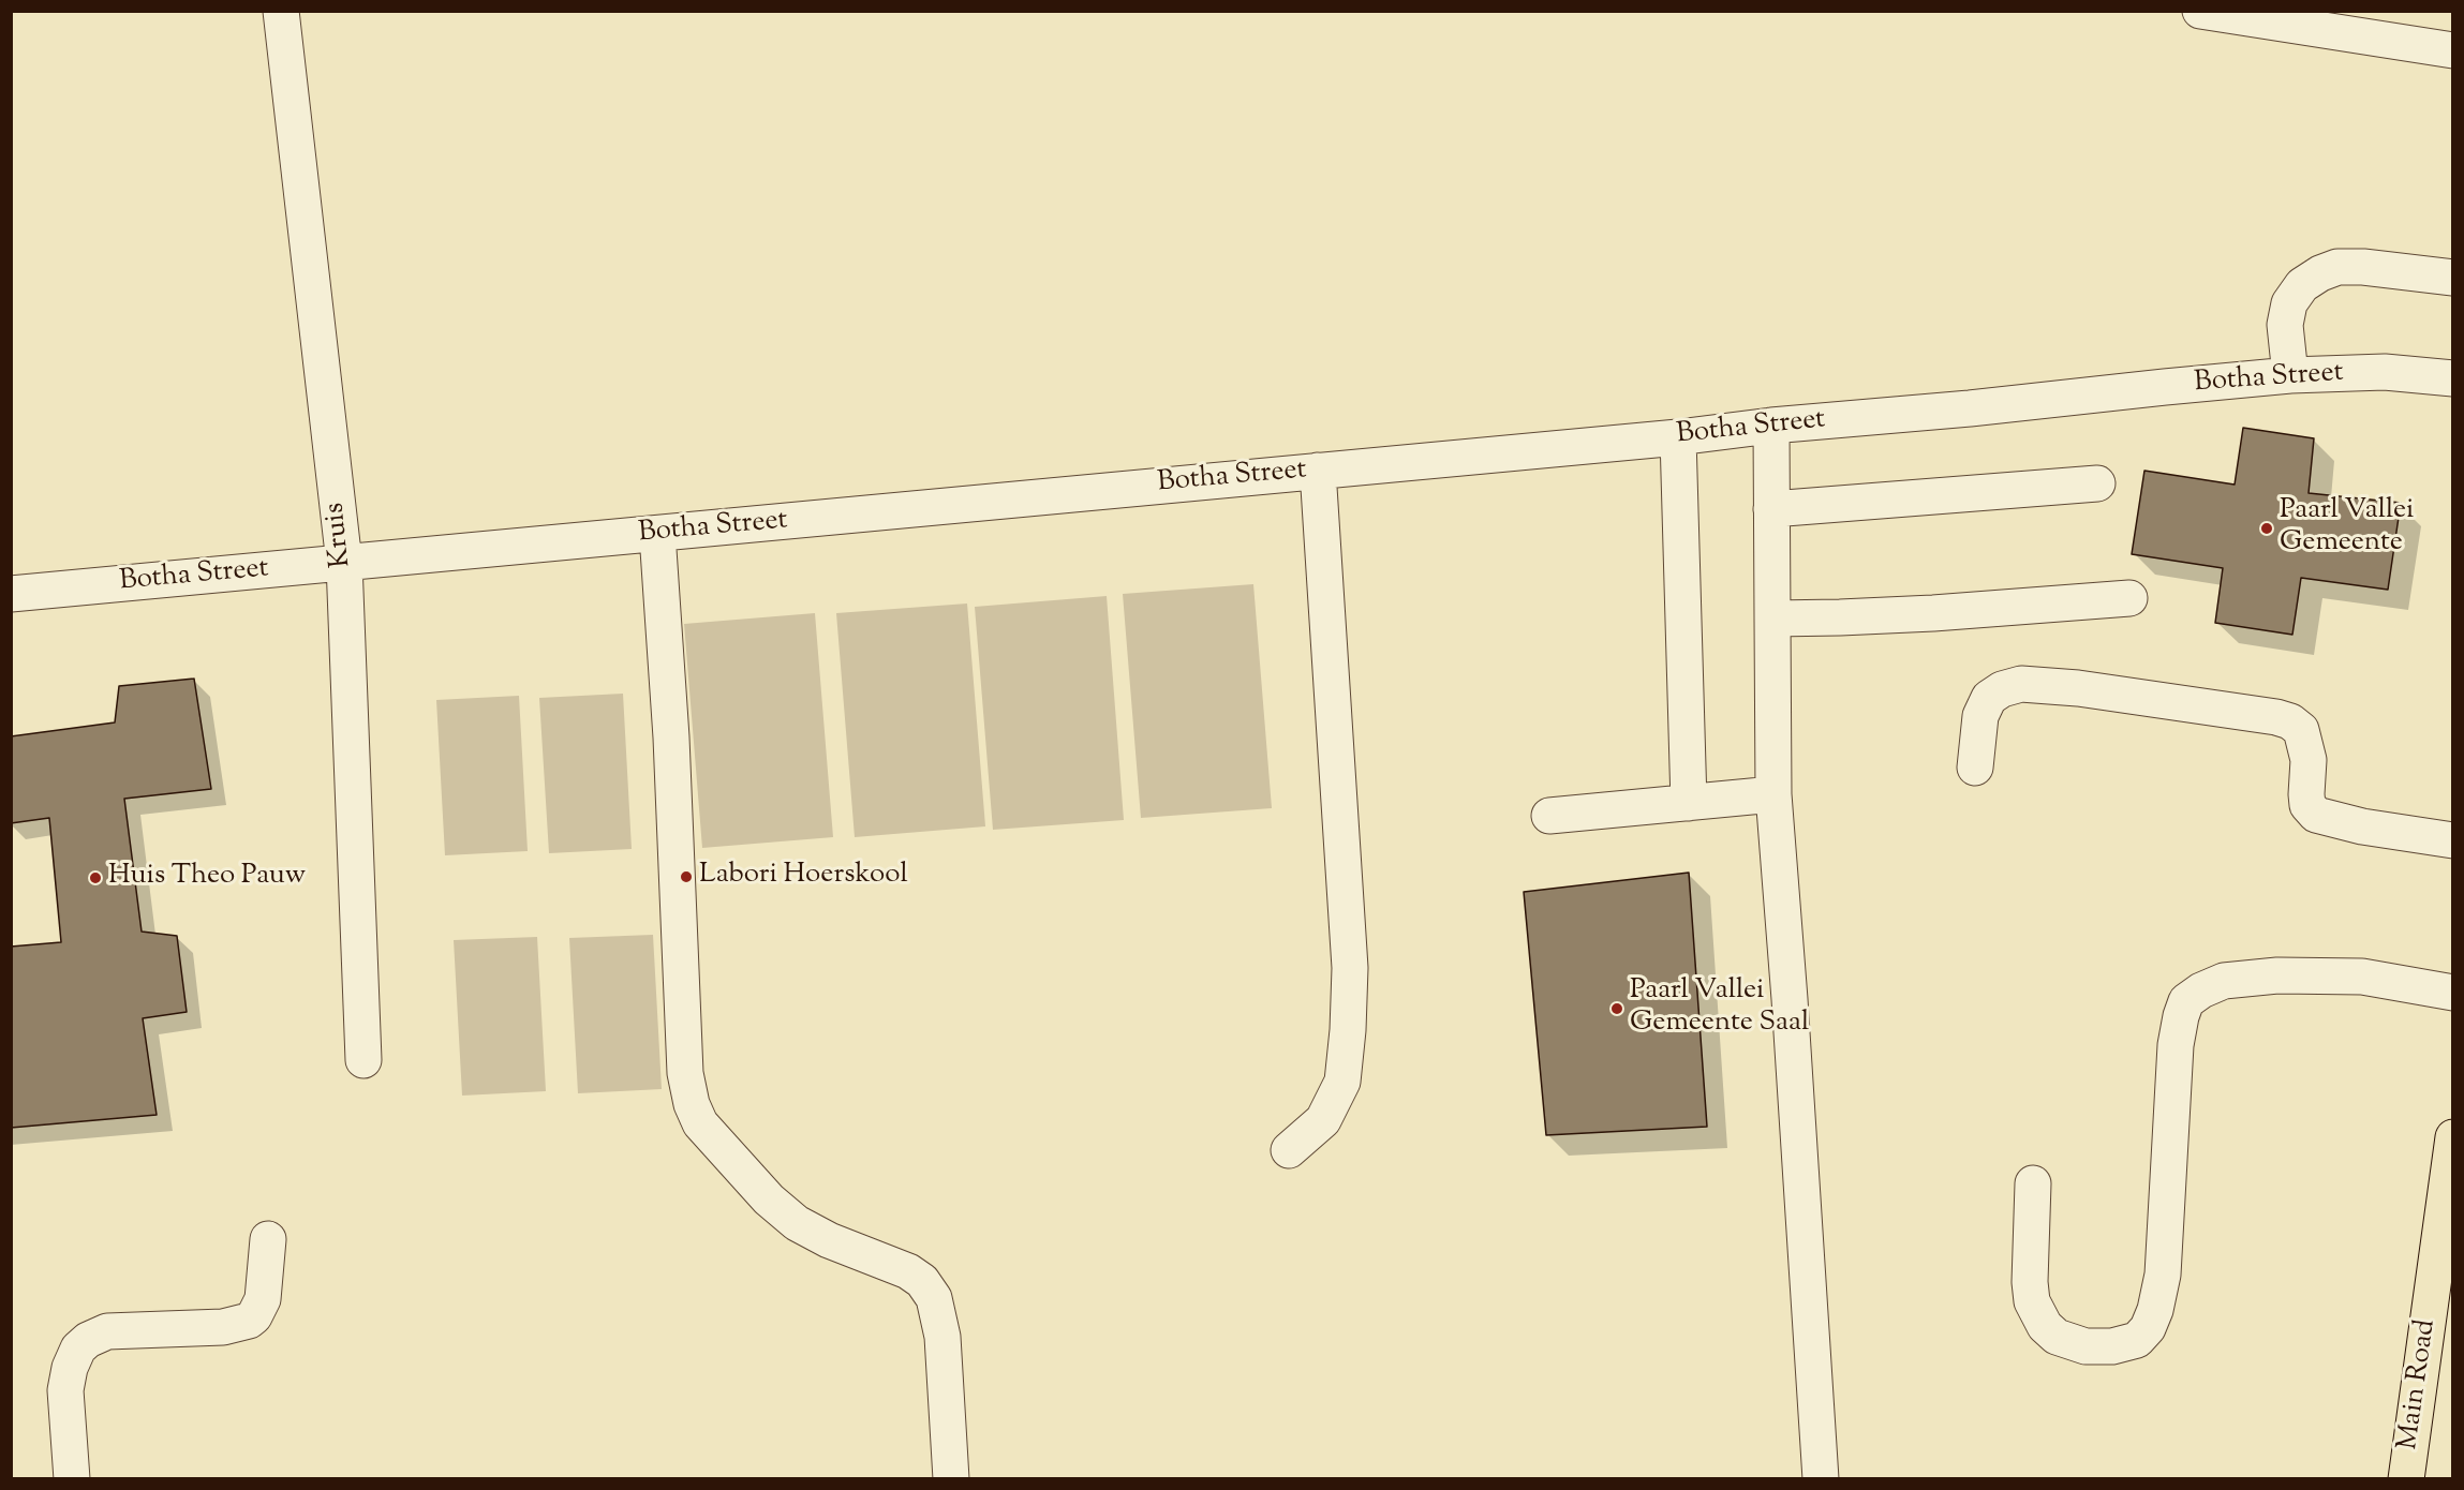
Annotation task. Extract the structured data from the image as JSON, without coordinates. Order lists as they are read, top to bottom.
{
  "streets": {
    "main road": ["Main Road"],
    "street": ["Botha Street", "Kruis"]
  },
  "crossings": [
    ["Botha Street", "Kruis"]
  ],
  "places": [
    "Paarl Vallei Gemeente",
    "Labori Hoerskool",
    "Huis Theo Pauw",
    "Paarl Vallei Gemeente Saal"
  ]
}
